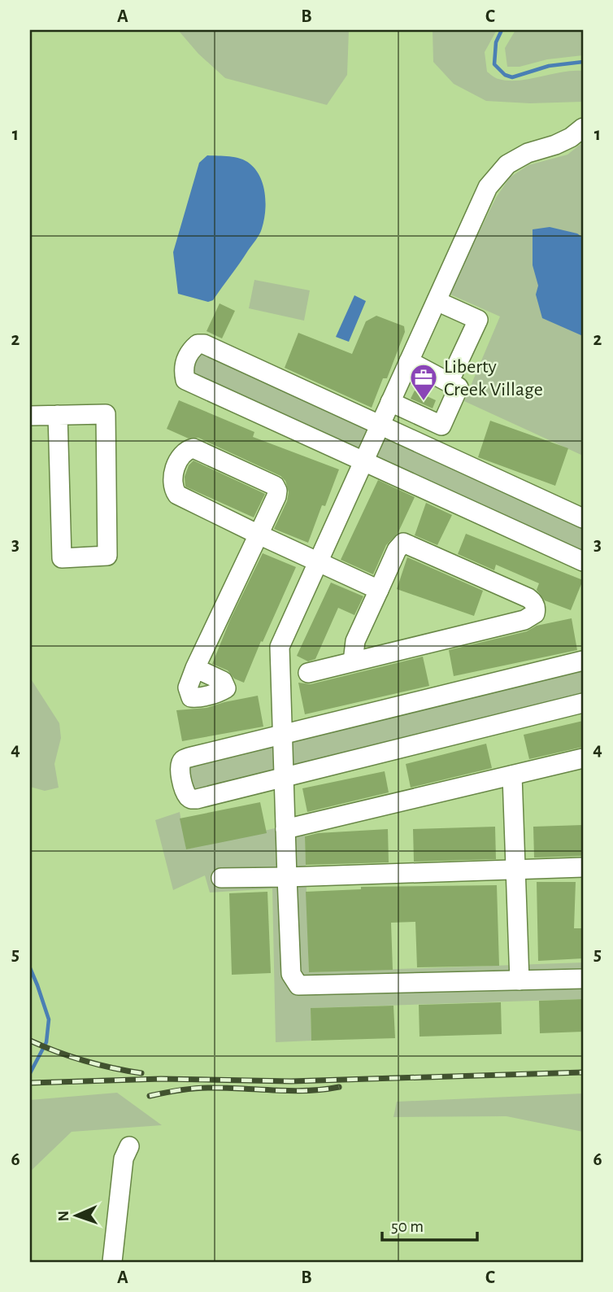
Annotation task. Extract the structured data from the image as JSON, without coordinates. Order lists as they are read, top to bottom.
{
  "places": {
    "office": ["Liberty Creek Village"]
  },
  "scale_bar": "50 m",
  "north": "left",
  "grid": {
    "columns": ["A", "B", "C"],
    "rows": [
      "1",
      "2",
      "3",
      "4",
      "5",
      "6"
    ]
  }
}
